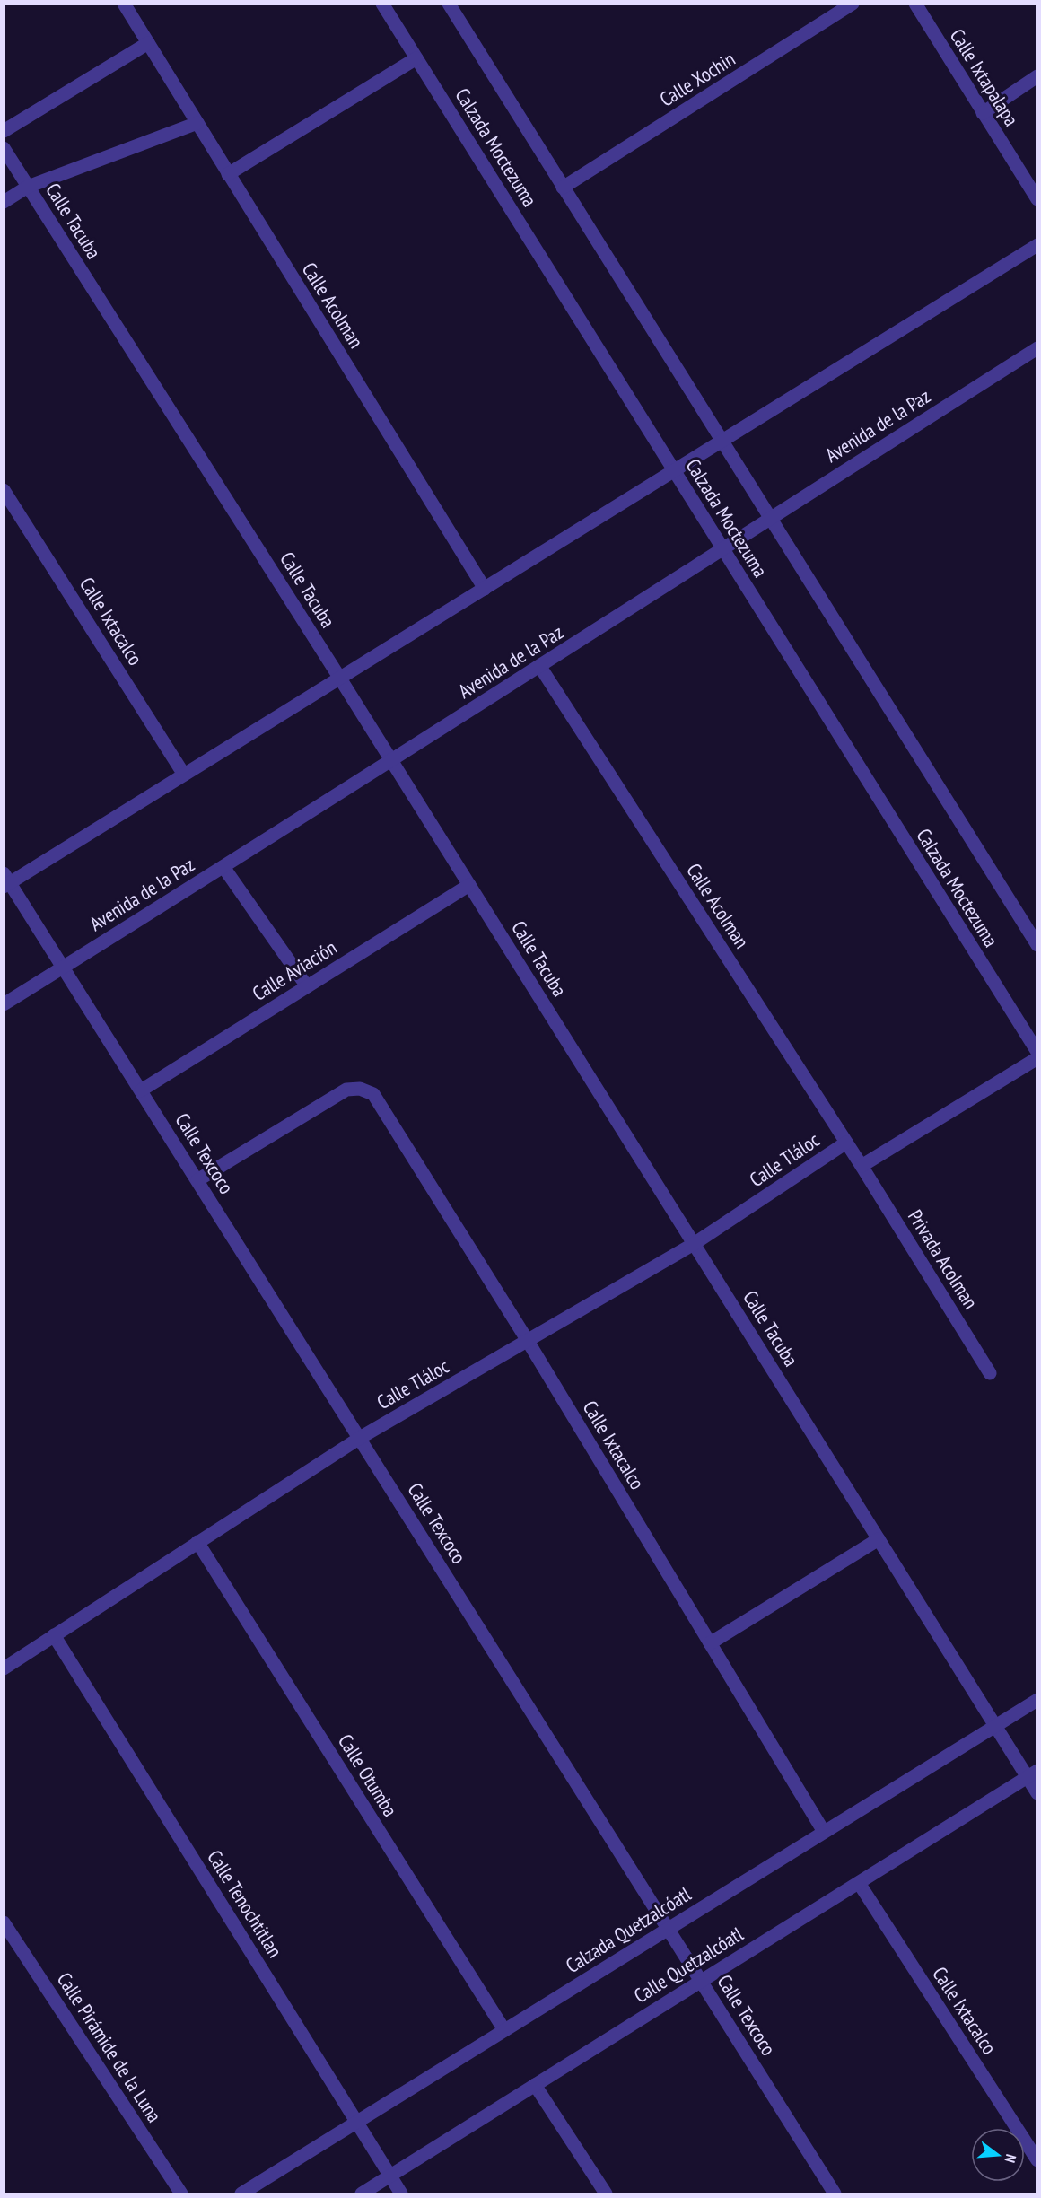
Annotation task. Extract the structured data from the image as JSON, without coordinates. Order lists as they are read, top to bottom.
{
  "streets": {
    "street": [
      "Calle Ixtapalapa",
      "Calle Xochin",
      "Calzada Moctezuma",
      "Calle Tacuba",
      "Calle Acolman",
      "Avenida de la Paz",
      "Calle Ixtacalco",
      "Calle Aviación",
      "Calle Texcoco",
      "Calle Tláloc",
      "Privada Acolman",
      "Calle Otumba",
      "Calle Tenochtitlan",
      "Calzada Quetzalcóatl",
      "Calle Quetzalcóatl",
      "Calle Pirámide de la Luna"
    ]
  },
  "crossings": [
    ["Calle Xochin", "Calzada Moctezuma"],
    ["Calzada Moctezuma", "Avenida de la Paz"],
    ["Calle Tacuba", "Avenida de la Paz"],
    ["Calle Tacuba", "Calle Aviación"],
    ["Calle Tacuba", "Calle Tláloc"],
    ["Calle Tacuba", "Calzada Quetzalcóatl"],
    ["Calle Tacuba", "Calle Quetzalcóatl"],
    ["Calle Acolman", "Avenida de la Paz"],
    ["Calle Acolman", "Calle Tláloc"],
    ["Calle Acolman", "Privada Acolman"],
    ["Avenida de la Paz", "Calle Texcoco"],
    ["Calle Ixtacalco", "Calle Texcoco"],
    ["Calle Ixtacalco", "Calle Tláloc"],
    ["Calle Ixtacalco", "Calzada Quetzalcóatl"],
    ["Calle Ixtacalco", "Calle Quetzalcóatl"],
    ["Calle Aviación", "Calle Texcoco"],
    ["Calle Texcoco", "Calle Tláloc"],
    ["Calle Texcoco", "Calzada Quetzalcóatl"],
    ["Calle Texcoco", "Calle Quetzalcóatl"],
    ["Calle Tláloc", "Calle Otumba"],
    ["Calle Tláloc", "Calle Tenochtitlan"],
    ["Calle Otumba", "Calzada Quetzalcóatl"],
    ["Calle Tenochtitlan", "Calzada Quetzalcóatl"],
    ["Calle Tenochtitlan", "Calle Quetzalcóatl"]
  ],
  "north": "right"
}
